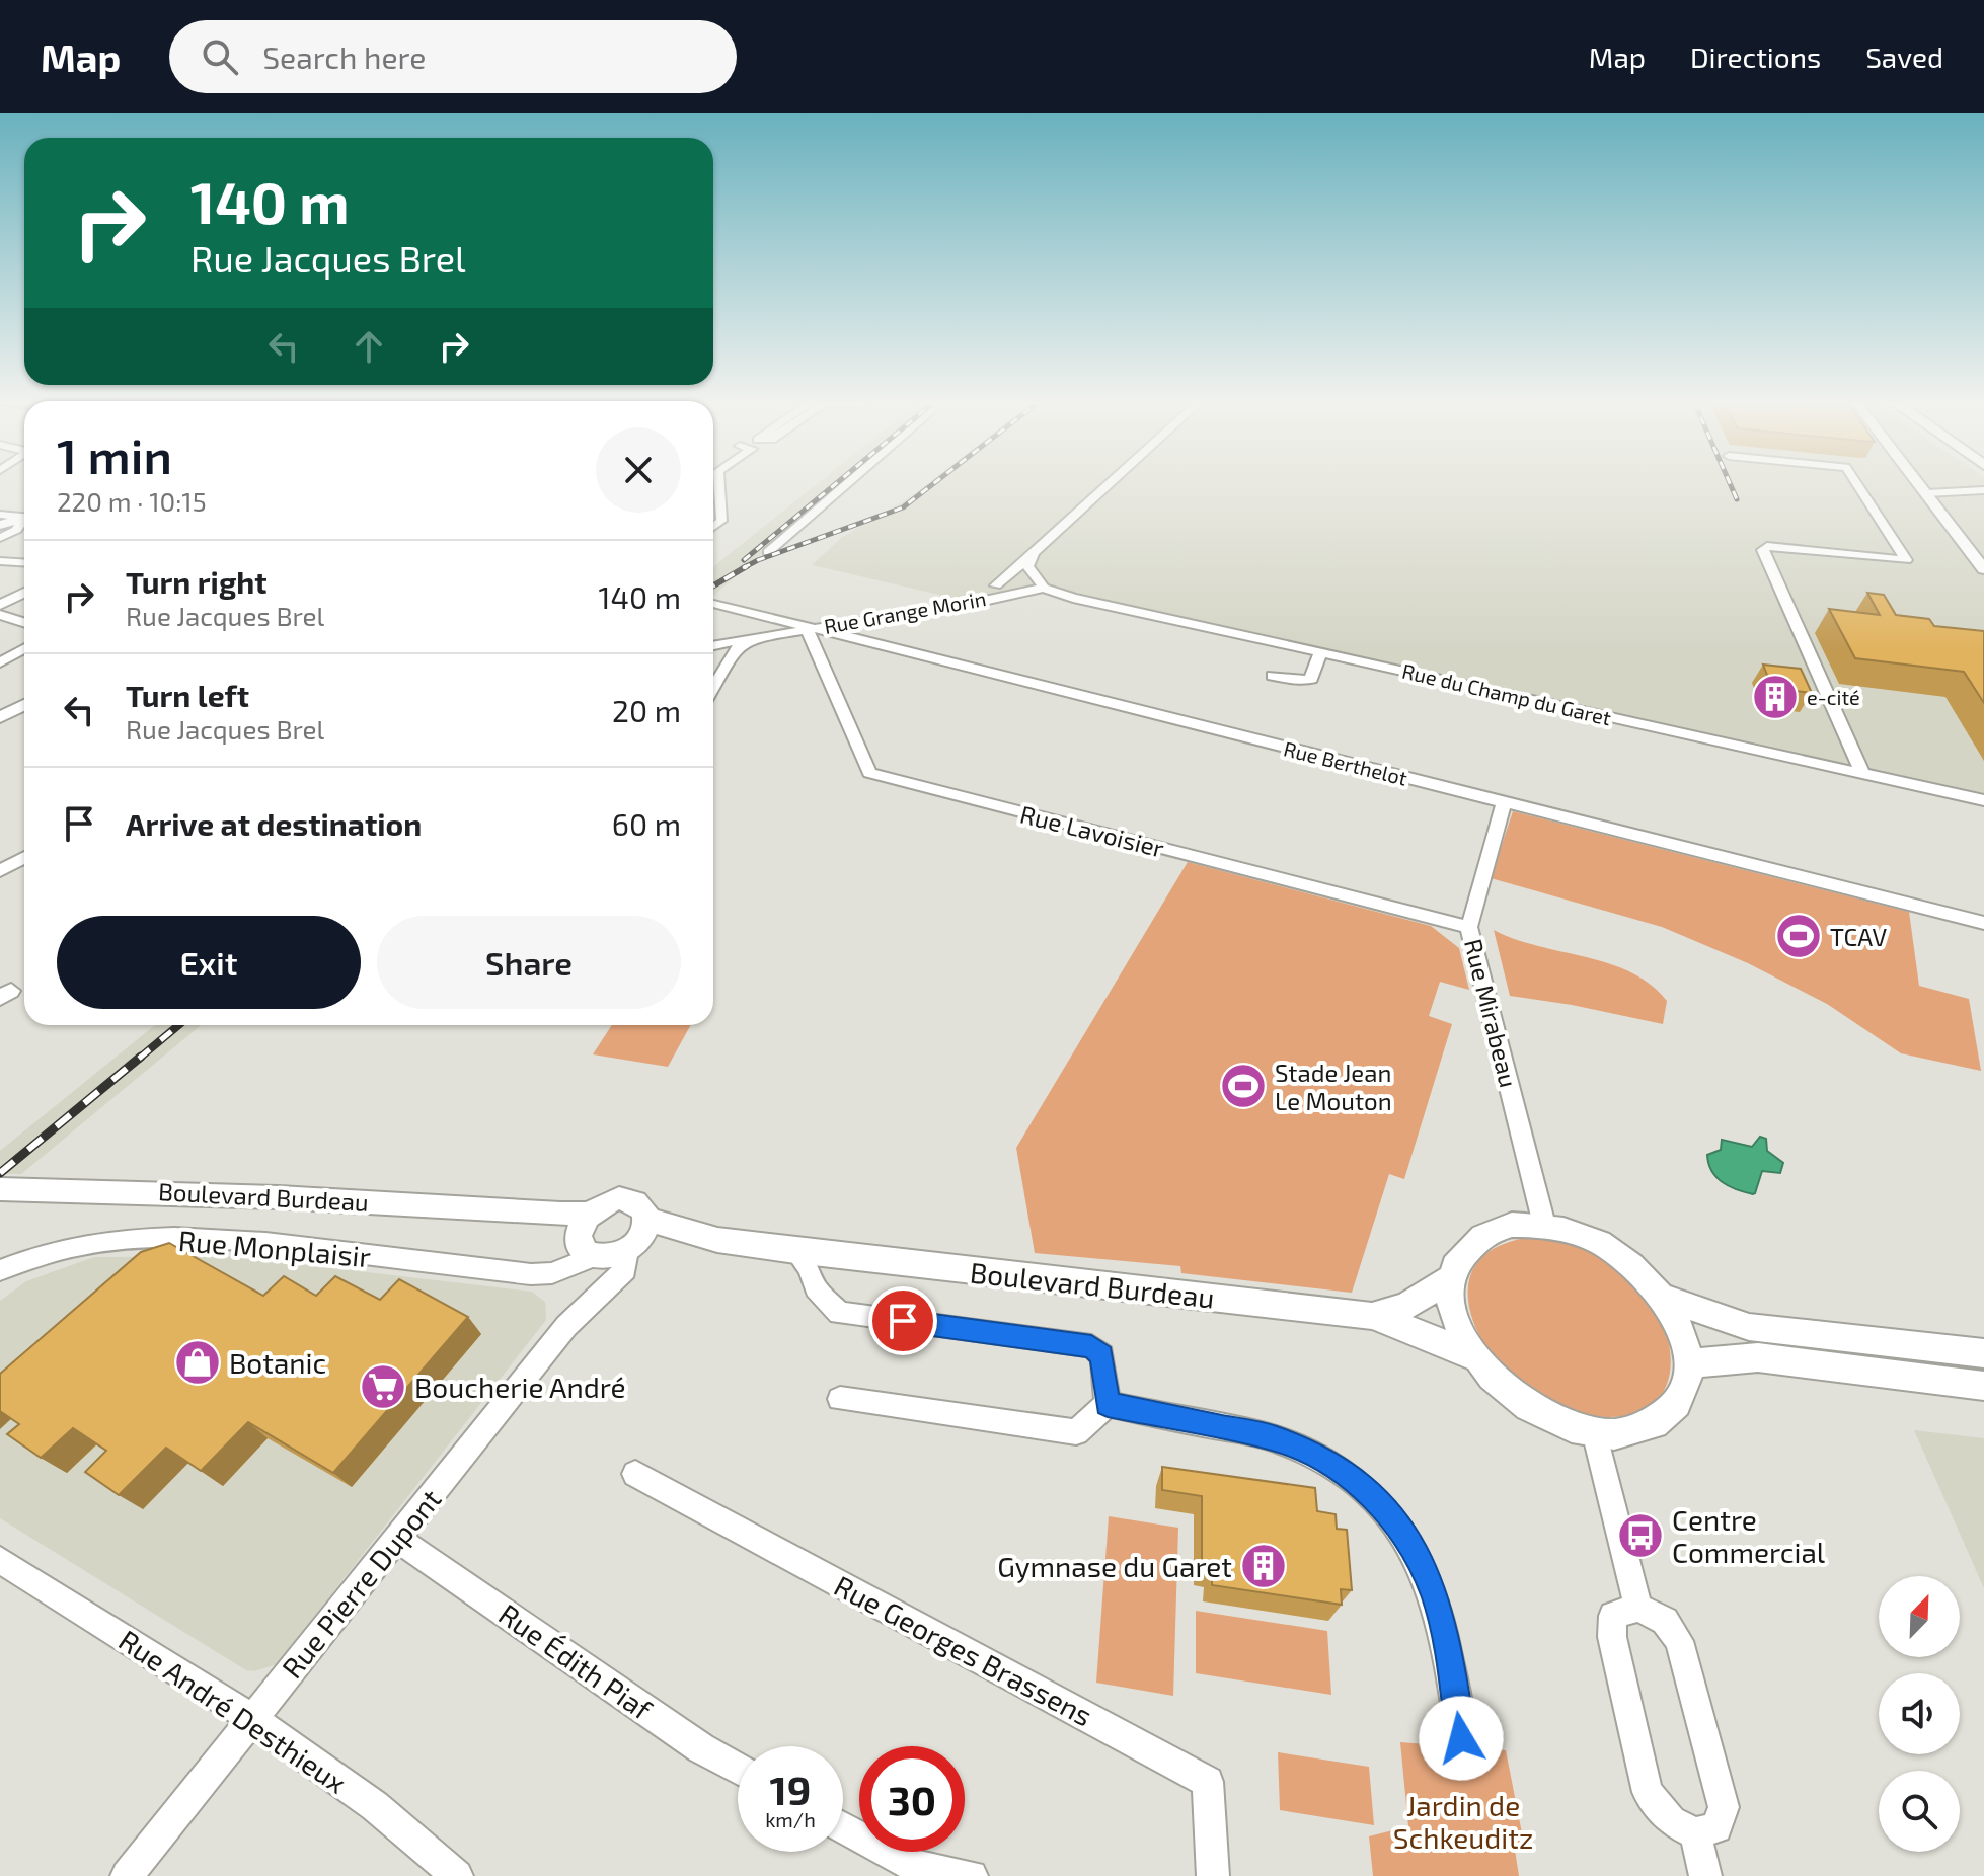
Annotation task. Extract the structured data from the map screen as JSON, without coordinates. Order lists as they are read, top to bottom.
{
  "streets": {
    "main road": ["Boulevard Burdeau"],
    "street": [
      "Rue Grange Morin",
      "Rue du Champ du Garet",
      "Rue Berthelot",
      "Rue Lavoisier",
      "Rue Mirabeau",
      "Rue Monplaisir",
      "Rue Pierre Dupont",
      "Rue Georges Brassens",
      "Rue Édith Piaf",
      "Rue André Desthieux"
    ]
  },
  "crossings": [
    ["Rue Grange Morin", "Rue du Champ du Garet"],
    ["Rue Grange Morin", "Rue Berthelot"],
    ["Rue Grange Morin", "Rue Lavoisier"],
    ["Rue Berthelot", "Rue Lavoisier"],
    ["Rue Berthelot", "Rue Mirabeau"],
    ["Rue Lavoisier", "Rue Mirabeau"],
    ["Rue Mirabeau", "Boulevard Burdeau"],
    ["Boulevard Burdeau", "Rue Monplaisir"],
    ["Boulevard Burdeau", "Rue Pierre Dupont"],
    ["Rue Monplaisir", "Rue Pierre Dupont"],
    ["Rue Pierre Dupont", "Rue Édith Piaf"],
    ["Rue Pierre Dupont", "Rue André Desthieux"]
  ],
  "parks": ["Jardin de Schkeuditz"],
  "places": {
    "building": ["e-cité", "Gymnase du Garet"],
    "sports": ["TCAV", "Stade Jean Le Mouton"],
    "shop": ["Botanic"],
    "supermarket": ["Boucherie André"],
    "bus stop": ["Centre Commercial"]
  },
  "north": "top right",
  "page": {
    "header": "Map",
    "search": "Search here",
    "nav": ["Map", "Directions", "Saved"],
    "turn": ["140 m", "Rue Jacques Brel"],
    "heading": ["1 min", "220 m · 10:15"],
    "list": [
      {
        "name": "Turn right",
        "note": "Rue Jacques Brel",
        "value": "140 m"
      },
      {
        "name": "Turn left",
        "note": "Rue Jacques Brel",
        "value": "20 m"
      },
      {
        "name": "Arrive at destination",
        "value": "60 m"
      }
    ],
    "buttons": ["Exit", "Share"],
    "speed": "19 km/h",
    "limit": "30"
  }
}
